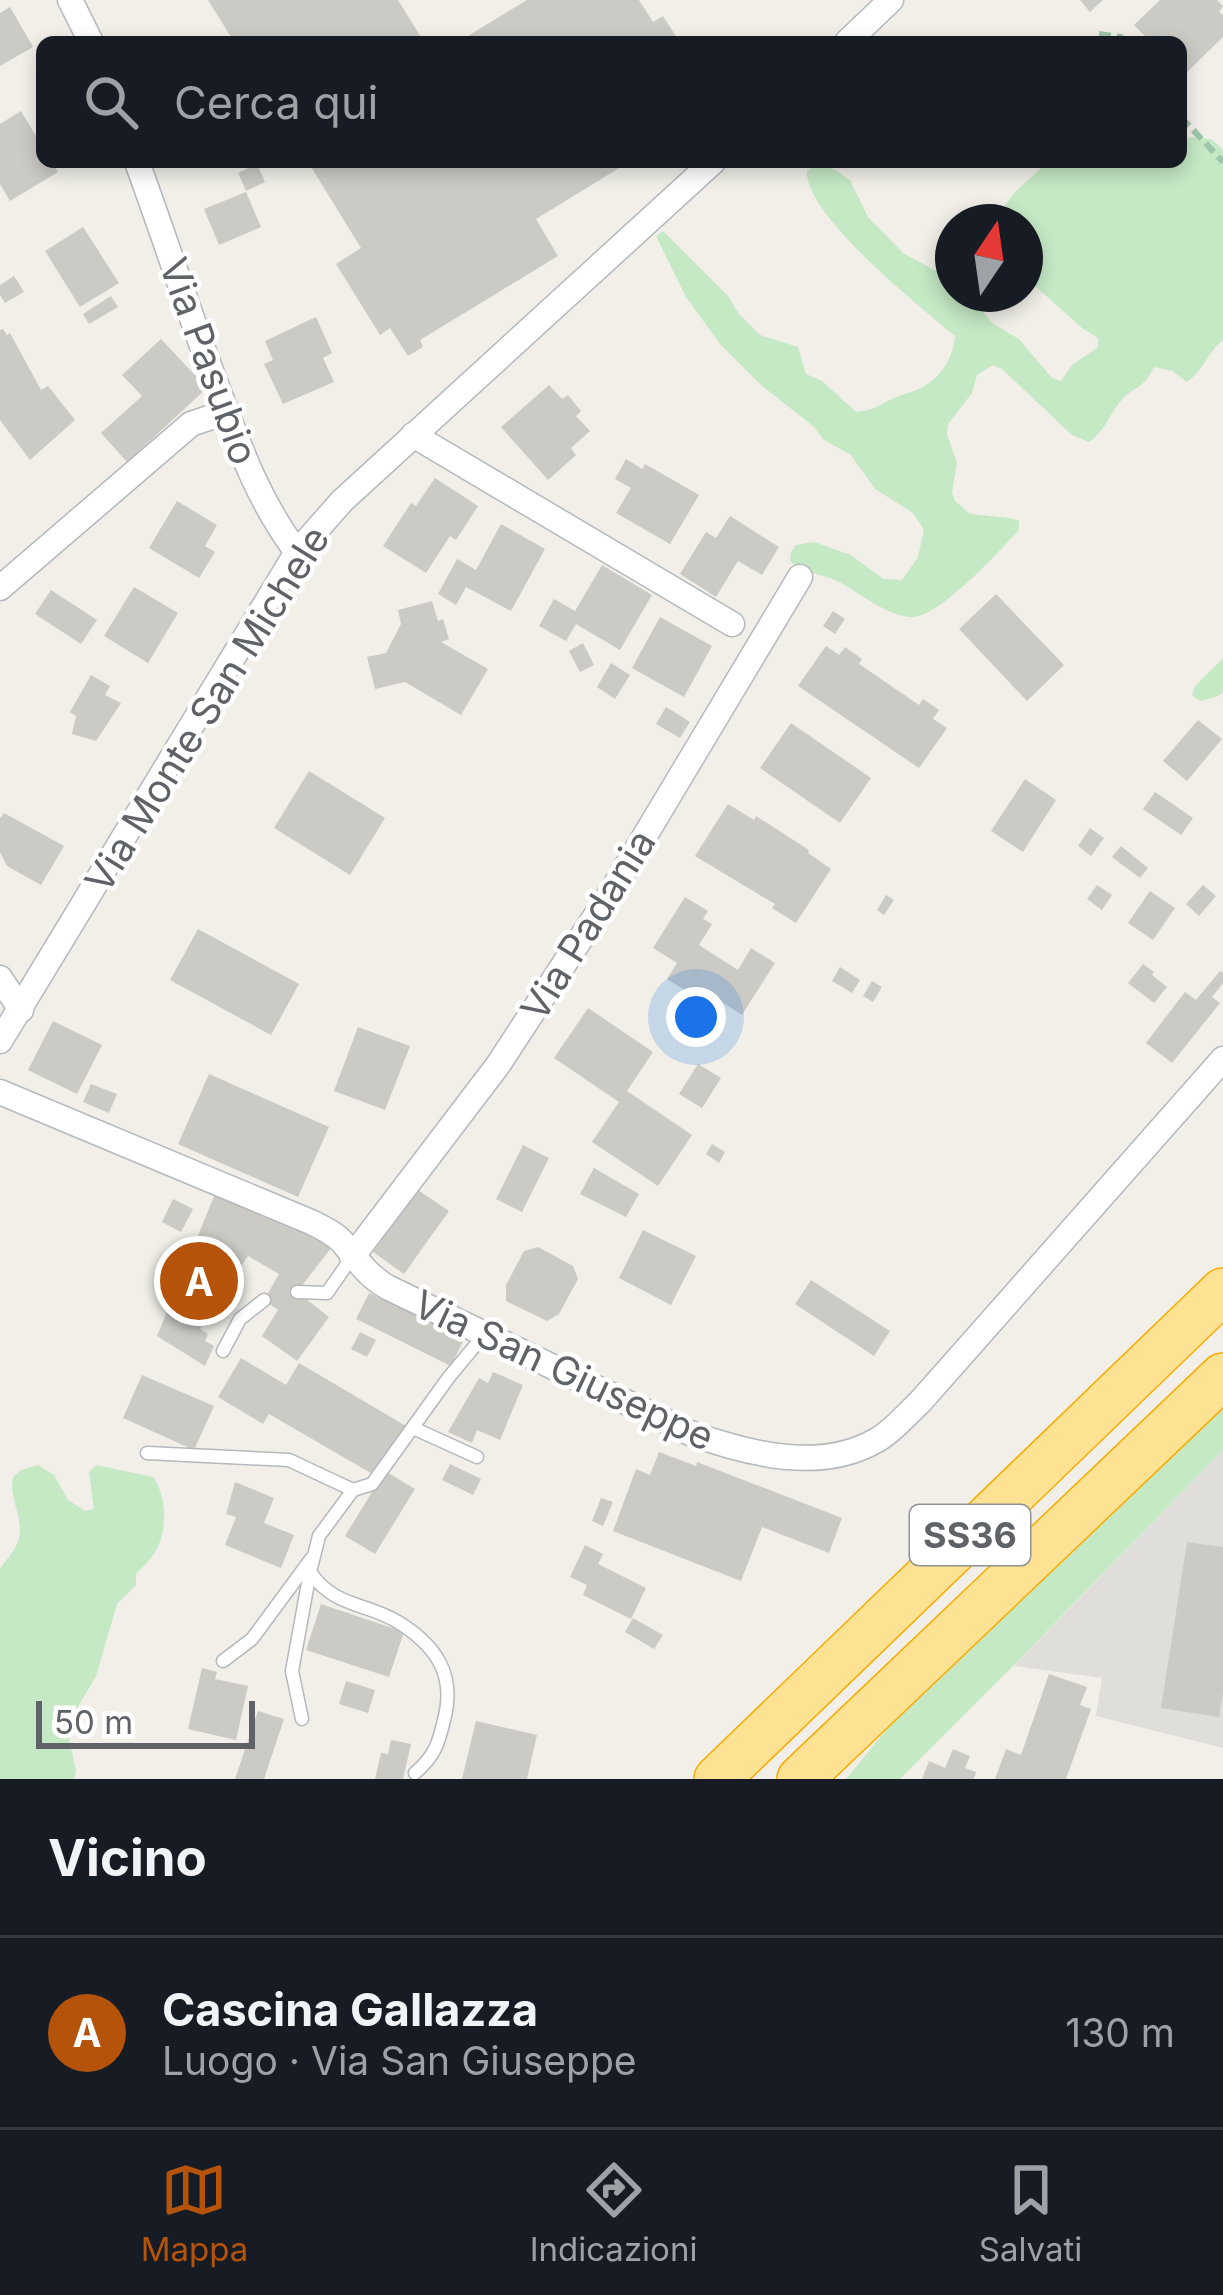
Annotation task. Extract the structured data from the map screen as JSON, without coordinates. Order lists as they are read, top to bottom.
{
  "streets": {
    "highway": ["SS36"],
    "street": [
      "Via Pasubio",
      "Via Monte San Michele",
      "Via Padania",
      "Via San Giuseppe"
    ]
  },
  "crossings": [
    ["Via Pasubio", "Via Monte San Michele"],
    ["Via Padania", "Via San Giuseppe"]
  ],
  "scale_bar": "50 m",
  "north": "top",
  "page": {
    "search": "Cerca qui",
    "pins": "A",
    "scale": "50 m",
    "heading": "Vicino",
    "list": [
      {
        "mark": "A",
        "name": "Cascina Gallazza",
        "note": "Luogo · Via San Giuseppe",
        "value": "130 m"
      }
    ],
    "nav": ["Mappa", "Indicazioni", "Salvati"]
  }
}
